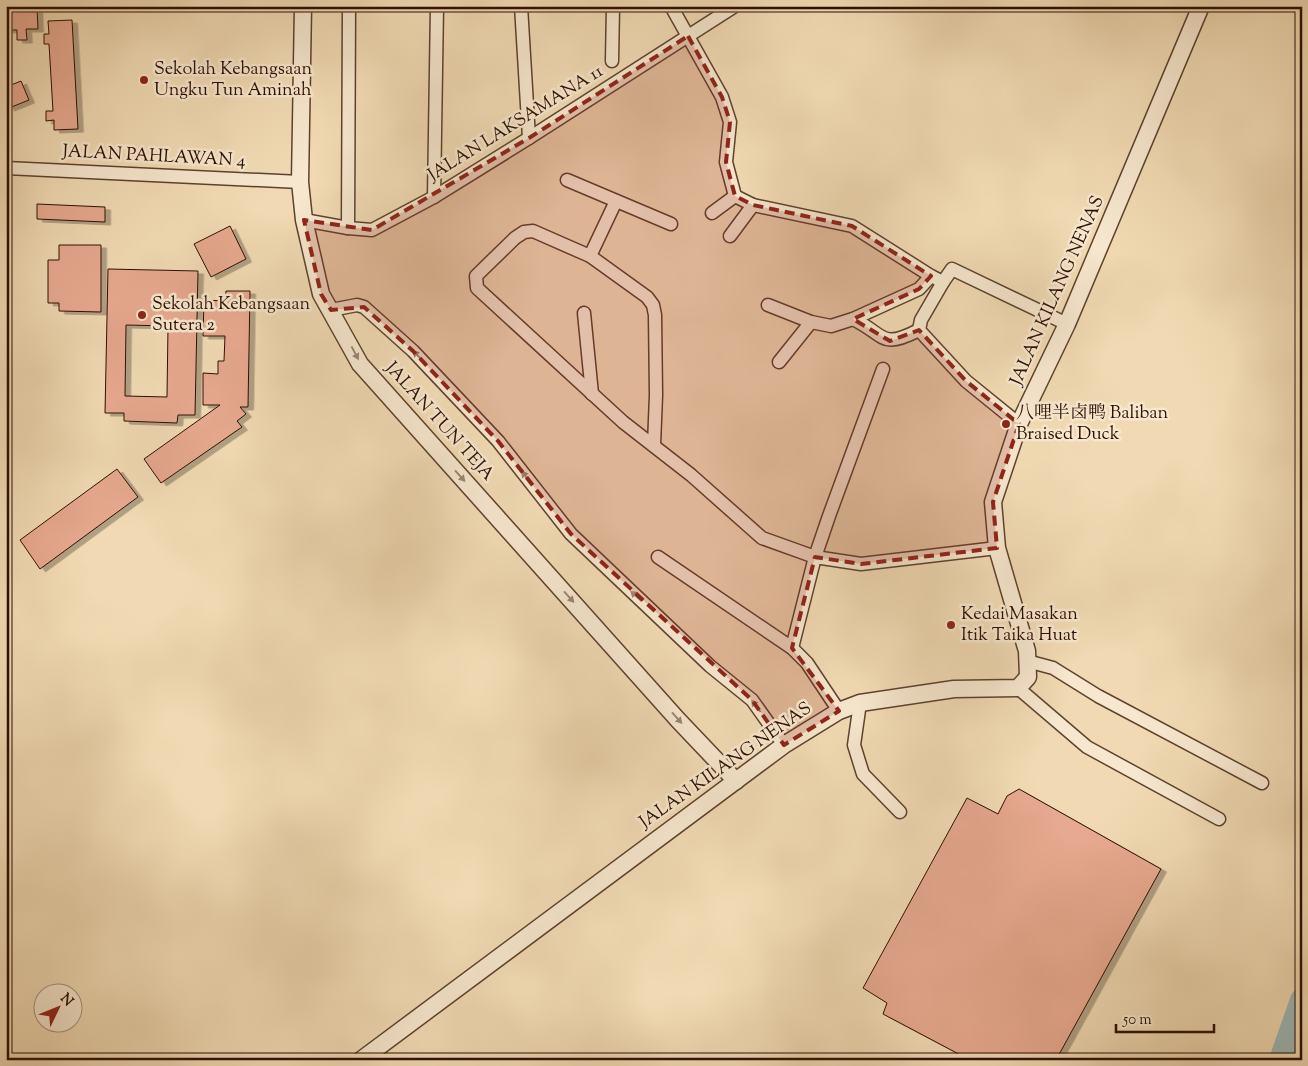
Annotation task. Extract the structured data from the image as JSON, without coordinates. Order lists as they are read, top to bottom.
{
  "streets": {
    "street": [
      "JALAN LAKSAMANA 11",
      "JALAN PAHLAWAN 4",
      "JALAN KILANG NENAS",
      "JALAN TUN TEJA"
    ]
  },
  "crossings": [
    ["JALAN LAKSAMANA 11", "JALAN TUN TEJA"],
    ["JALAN PAHLAWAN 4", "JALAN TUN TEJA"],
    ["JALAN KILANG NENAS", "JALAN TUN TEJA"]
  ],
  "places": [
    "Sekolah Kebangsaan Ungku Tun Aminah",
    "Sekolah Kebangsaan Sutera 2",
    "八哩半卤鸭 Baliban Braised Duck",
    "Kedai Masakan Itik Taika Huat"
  ],
  "scale_bar": "50 m",
  "north": "top right"
}
